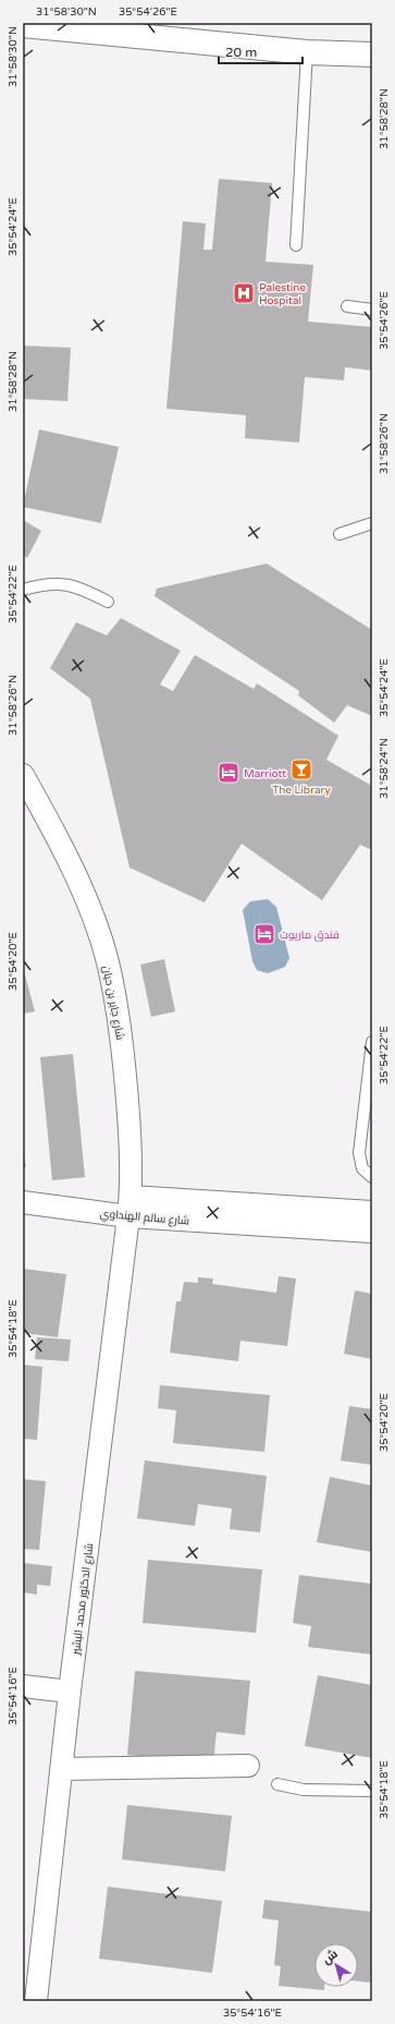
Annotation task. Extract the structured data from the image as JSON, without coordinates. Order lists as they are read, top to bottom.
{
  "streets": {
    "street": ["شارع جابر بن حيان", "شارع سالم الهنداوي", "شارع الدكتور محمد البشير"]
  },
  "crossings": [
    ["شارع جابر بن حيان", "شارع سالم الهنداوي"],
    ["شارع جابر بن حيان", "شارع الدكتور محمد البشير"],
    ["شارع سالم الهنداوي", "شارع الدكتور محمد البشير"]
  ],
  "places": {
    "hospital": ["Palestine Hospital"],
    "bar": ["The Library"],
    "hotel": ["Marriott", "فندق ماريوت"]
  },
  "scale_bar": "20 m",
  "north": "top left",
  "coordinates": [
    "31°58'30\"N",
    "35°54'26\"E",
    "31°58'28\"N",
    "35°54'24\"E",
    "31°58'26\"N",
    "35°54'22\"E",
    "31°58'24\"N",
    "35°54'20\"E",
    "35°54'18\"E",
    "35°54'16\"E"
  ]
}
